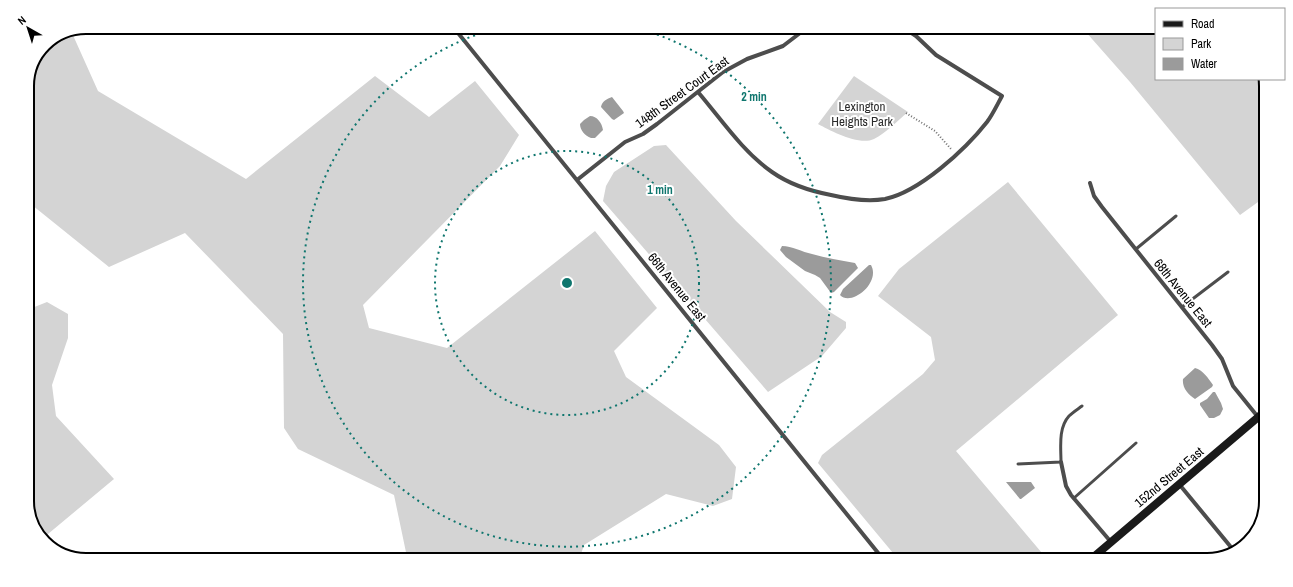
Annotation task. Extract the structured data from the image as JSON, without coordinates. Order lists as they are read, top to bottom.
{
  "streets": {
    "street": [
      "148th Street Court East",
      "66th Avenue East",
      "68th Avenue East",
      "152nd Street East"
    ]
  },
  "crossings": [
    ["148th Street Court East", "66th Avenue East"]
  ],
  "parks": ["Lexington Heights Park"],
  "legend": ["Road", "Park", "Water"],
  "north": "top left",
  "rings": ["2 min", "1 min"]
}
